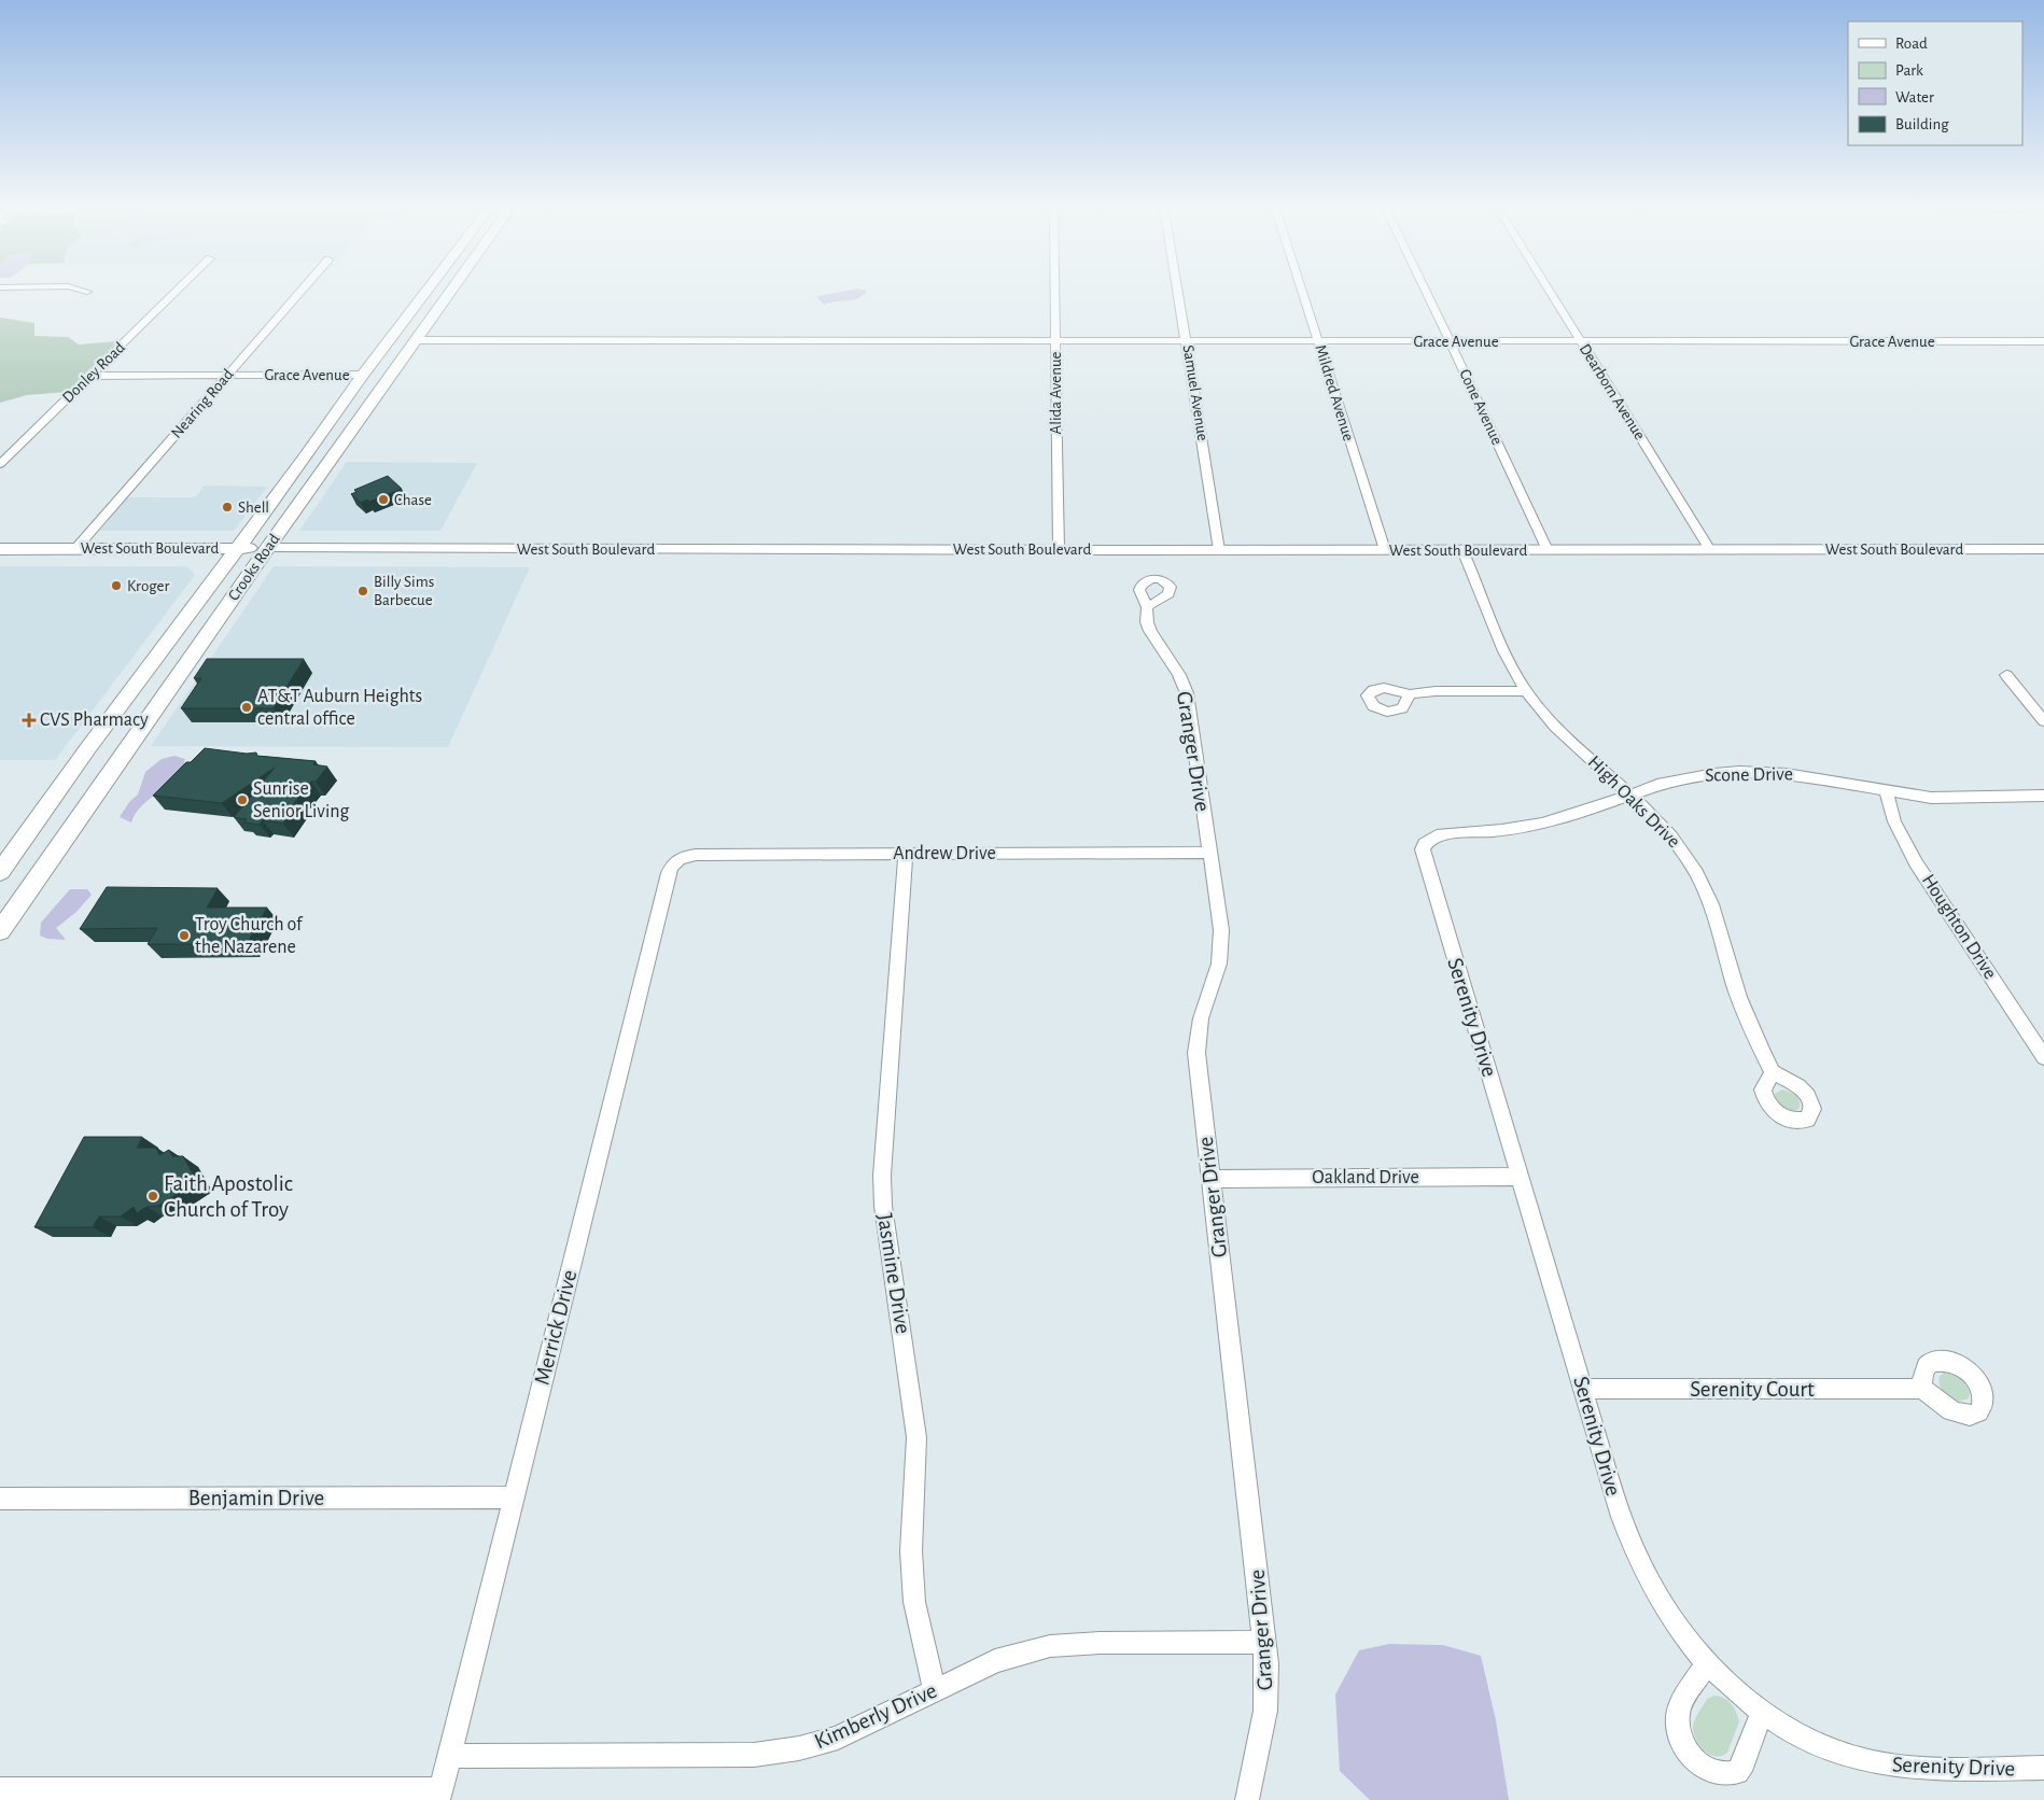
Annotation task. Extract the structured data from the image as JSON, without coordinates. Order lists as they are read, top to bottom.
{
  "streets": {
    "main road": ["West South Boulevard", "Crooks Road"],
    "street": [
      "Grace Avenue",
      "Donley Road",
      "Dearborn Avenue",
      "Alida Avenue",
      "Samuel Avenue",
      "Mildred Avenue",
      "Nearing Road",
      "Cone Avenue",
      "Granger Drive",
      "Scone Drive",
      "High Oaks Drive",
      "Andrew Drive",
      "Houghton Drive",
      "Serenity Drive",
      "Oakland Drive",
      "Jasmine Drive",
      "Merrick Drive",
      "Serenity Court",
      "Benjamin Drive",
      "Kimberly Drive"
    ]
  },
  "crossings": [
    ["Grace Avenue", "Donley Road"],
    ["Grace Avenue", "Dearborn Avenue"],
    ["Grace Avenue", "Alida Avenue"],
    ["Grace Avenue", "Samuel Avenue"],
    ["Grace Avenue", "Mildred Avenue"],
    ["Grace Avenue", "Nearing Road"],
    ["Grace Avenue", "Cone Avenue"],
    ["Grace Avenue", "Crooks Road"],
    ["Dearborn Avenue", "West South Boulevard"],
    ["Alida Avenue", "West South Boulevard"],
    ["Samuel Avenue", "West South Boulevard"],
    ["Mildred Avenue", "West South Boulevard"],
    ["Nearing Road", "West South Boulevard"],
    ["Cone Avenue", "West South Boulevard"],
    ["West South Boulevard", "Crooks Road"],
    ["West South Boulevard", "High Oaks Drive"],
    ["Granger Drive", "Andrew Drive"],
    ["Granger Drive", "Oakland Drive"],
    ["Granger Drive", "Kimberly Drive"],
    ["Scone Drive", "High Oaks Drive"],
    ["Scone Drive", "Houghton Drive"],
    ["Scone Drive", "Serenity Drive"],
    ["Andrew Drive", "Jasmine Drive"],
    ["Andrew Drive", "Merrick Drive"],
    ["Serenity Drive", "Oakland Drive"],
    ["Serenity Drive", "Serenity Court"],
    ["Jasmine Drive", "Kimberly Drive"],
    ["Merrick Drive", "Benjamin Drive"],
    ["Merrick Drive", "Kimberly Drive"]
  ],
  "places": {
    "other": [
      "Chase",
      "Shell",
      "Kroger",
      "Billy Sims Barbecue",
      "AT&T Auburn Heights central office",
      "Sunrise Senior Living",
      "Troy Church of the Nazarene",
      "Faith Apostolic Church of Troy"
    ],
    "health": ["CVS Pharmacy"]
  },
  "legend": [
    "Road",
    "Park",
    "Water",
    "Building"
  ]
}
